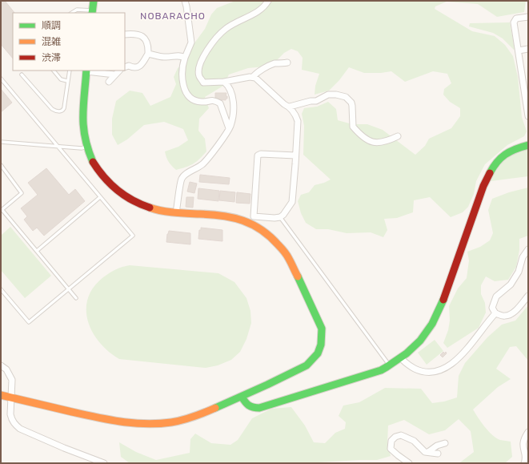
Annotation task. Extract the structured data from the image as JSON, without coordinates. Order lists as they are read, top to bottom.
{
  "districts": ["NOBARACHO"],
  "legend": ["順調", "混雑", "渋滞"]
}
